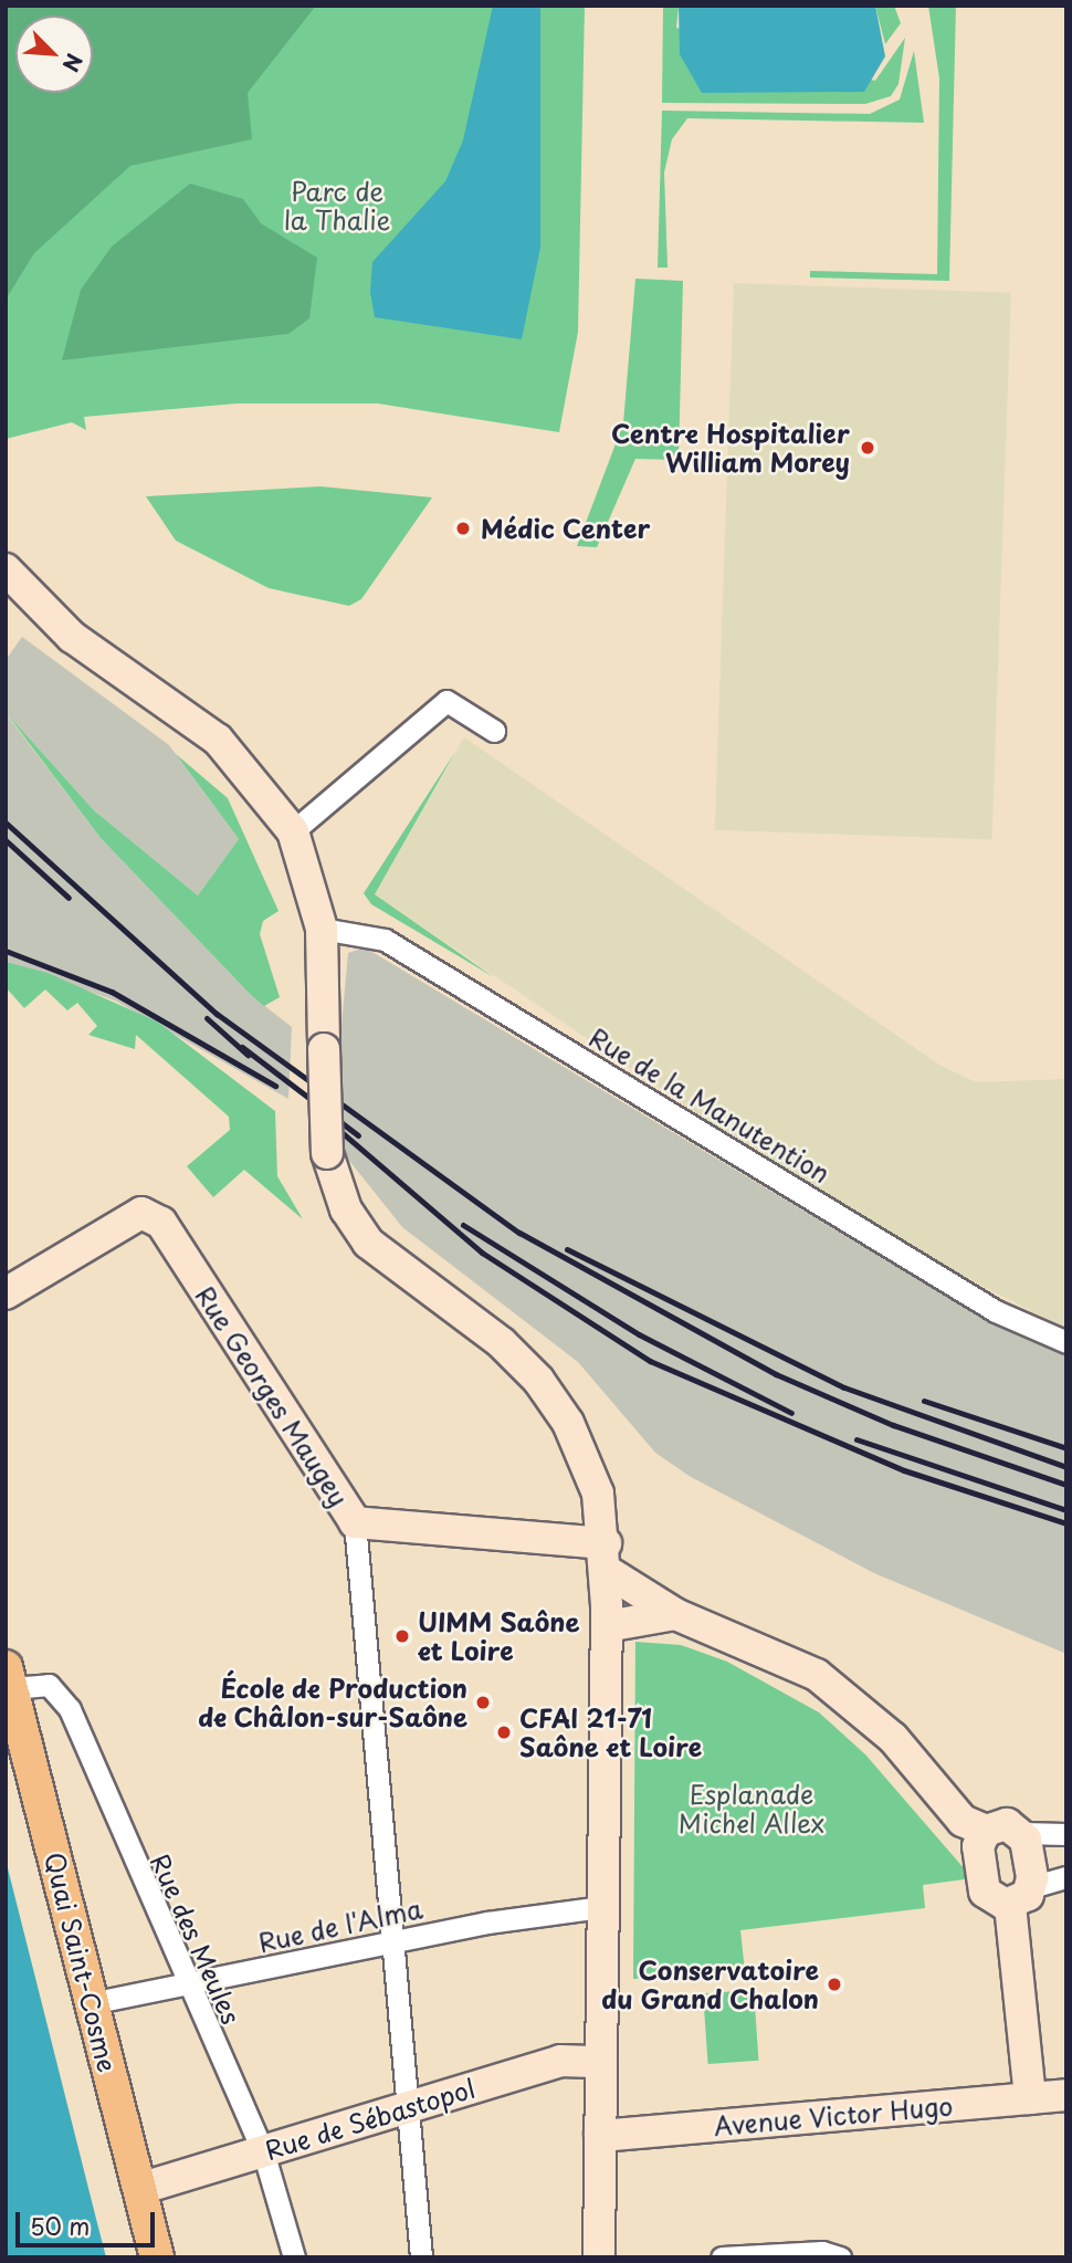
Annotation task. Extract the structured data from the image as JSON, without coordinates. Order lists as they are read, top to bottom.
{
  "streets": {
    "main road": ["Quai Saint-Cosme"],
    "street": [
      "Rue de la Manutention",
      "Rue Georges Maugey",
      "Rue de l'Alma",
      "Rue des Meules",
      "Avenue Victor Hugo",
      "Rue de Sébastopol"
    ]
  },
  "crossings": [
    ["Rue Georges Maugey", "Rue de l'Alma"],
    ["Rue Georges Maugey", "Rue de Sébastopol"],
    ["Rue de l'Alma", "Rue des Meules"],
    ["Rue de l'Alma", "Quai Saint-Cosme"],
    ["Rue des Meules", "Quai Saint-Cosme"],
    ["Rue des Meules", "Rue de Sébastopol"],
    ["Quai Saint-Cosme", "Rue de Sébastopol"]
  ],
  "parks": ["Parc de la Thalie", "Esplanade Michel Allex"],
  "places": [
    "Centre Hospitalier William Morey",
    "Médic Center",
    "UIMM Saône et Loire",
    "École de Production de Châlon-sur-Saône",
    "CFAI 21-71 Saône et Loire",
    "Conservatoire du Grand Chalon"
  ],
  "scale_bar": "50 m",
  "north": "bottom right"
}
